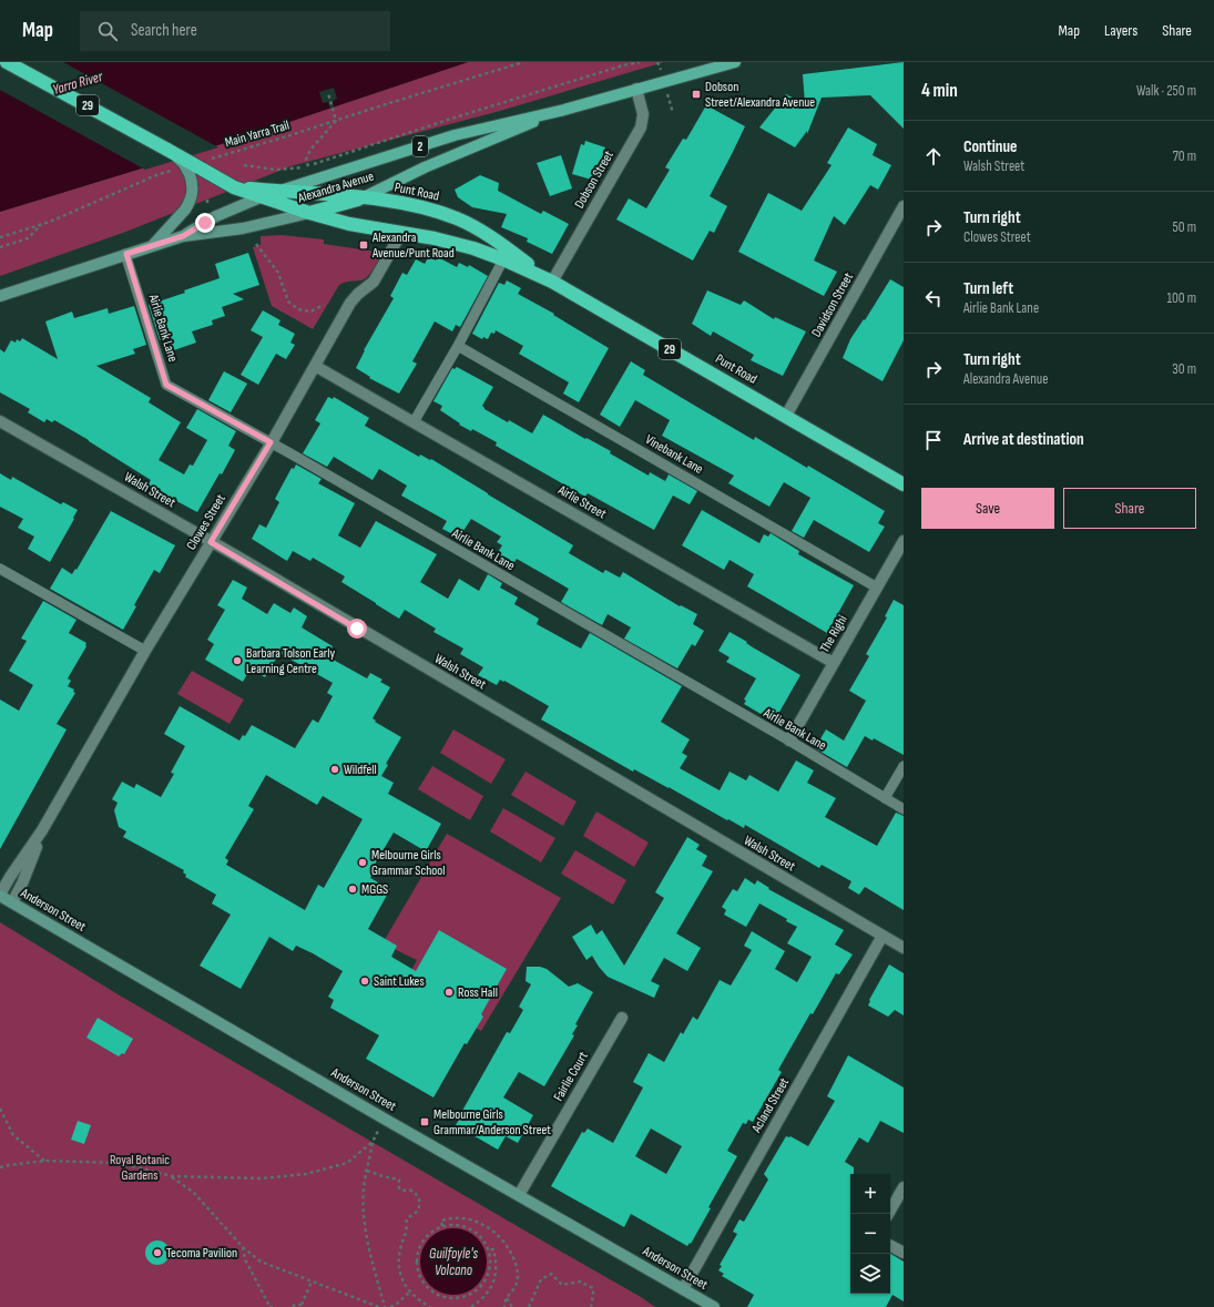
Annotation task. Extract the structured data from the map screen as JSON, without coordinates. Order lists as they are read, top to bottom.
{
  "streets": {
    "highway": [
      "29",
      "2",
      "Alexandra Avenue",
      "Punt Road"
    ],
    "street": [
      "Dobson Street",
      "Davidson Street",
      "Walsh Street",
      "Airlie Street",
      "Clowes Street",
      "The Righi",
      "Anderson Street",
      "Fairlie Court",
      "Acland Street"
    ],
    "lane": ["Airlie Bank Lane", "Vinebank Lane"],
    "path": ["Main Yarra Trail"]
  },
  "crossings": [
    ["Main Yarra Trail", "Punt Road"],
    ["Dobson Street", "Alexandra Avenue"],
    ["Dobson Street", "Punt Road"],
    ["Alexandra Avenue", "Punt Road"],
    ["Alexandra Avenue", "Airlie Bank Lane"],
    ["Punt Road", "Davidson Street"],
    ["Punt Road", "Clowes Street"],
    ["Airlie Bank Lane", "Clowes Street"],
    ["Airlie Bank Lane", "The Righi"],
    ["Vinebank Lane", "The Righi"],
    ["Walsh Street", "Clowes Street"],
    ["Walsh Street", "Acland Street"],
    ["Airlie Street", "Clowes Street"],
    ["Airlie Street", "The Righi"],
    ["Clowes Street", "Anderson Street"],
    ["Anderson Street", "Fairlie Court"],
    ["Anderson Street", "Acland Street"]
  ],
  "water": ["Yarra River", "Guilfoyle's Volcano"],
  "parks": ["Royal Botanic Gardens"],
  "places": {
    "transit": ["Dobson Street/Alexandra Avenue", "Alexandra Avenue/Punt Road", "Melbourne Girls Grammar/Anderson Street"],
    "other": [
      "Barbara Tolson Early Learning Centre",
      "Wildfell",
      "Melbourne Girls Grammar School",
      "MGGS",
      "Saint Lukes",
      "Ross Hall",
      "Tecoma Pavilion"
    ]
  },
  "page": {
    "header": "Map",
    "search": "Search here",
    "nav": ["Map", "Layers", "Share"],
    "heading": ["4 min", "Walk · 250 m"],
    "list": [
      ["Continue", "Walsh Street", "70 m"],
      ["Turn right", "Clowes Street", "50 m"],
      ["Turn left", "Airlie Bank Lane", "100 m"],
      ["Turn right", "Alexandra Avenue", "30 m"],
      "Arrive at destination"
    ],
    "buttons": ["Save", "Share"],
    "map_buttons": ["+", "−"]
  }
}
